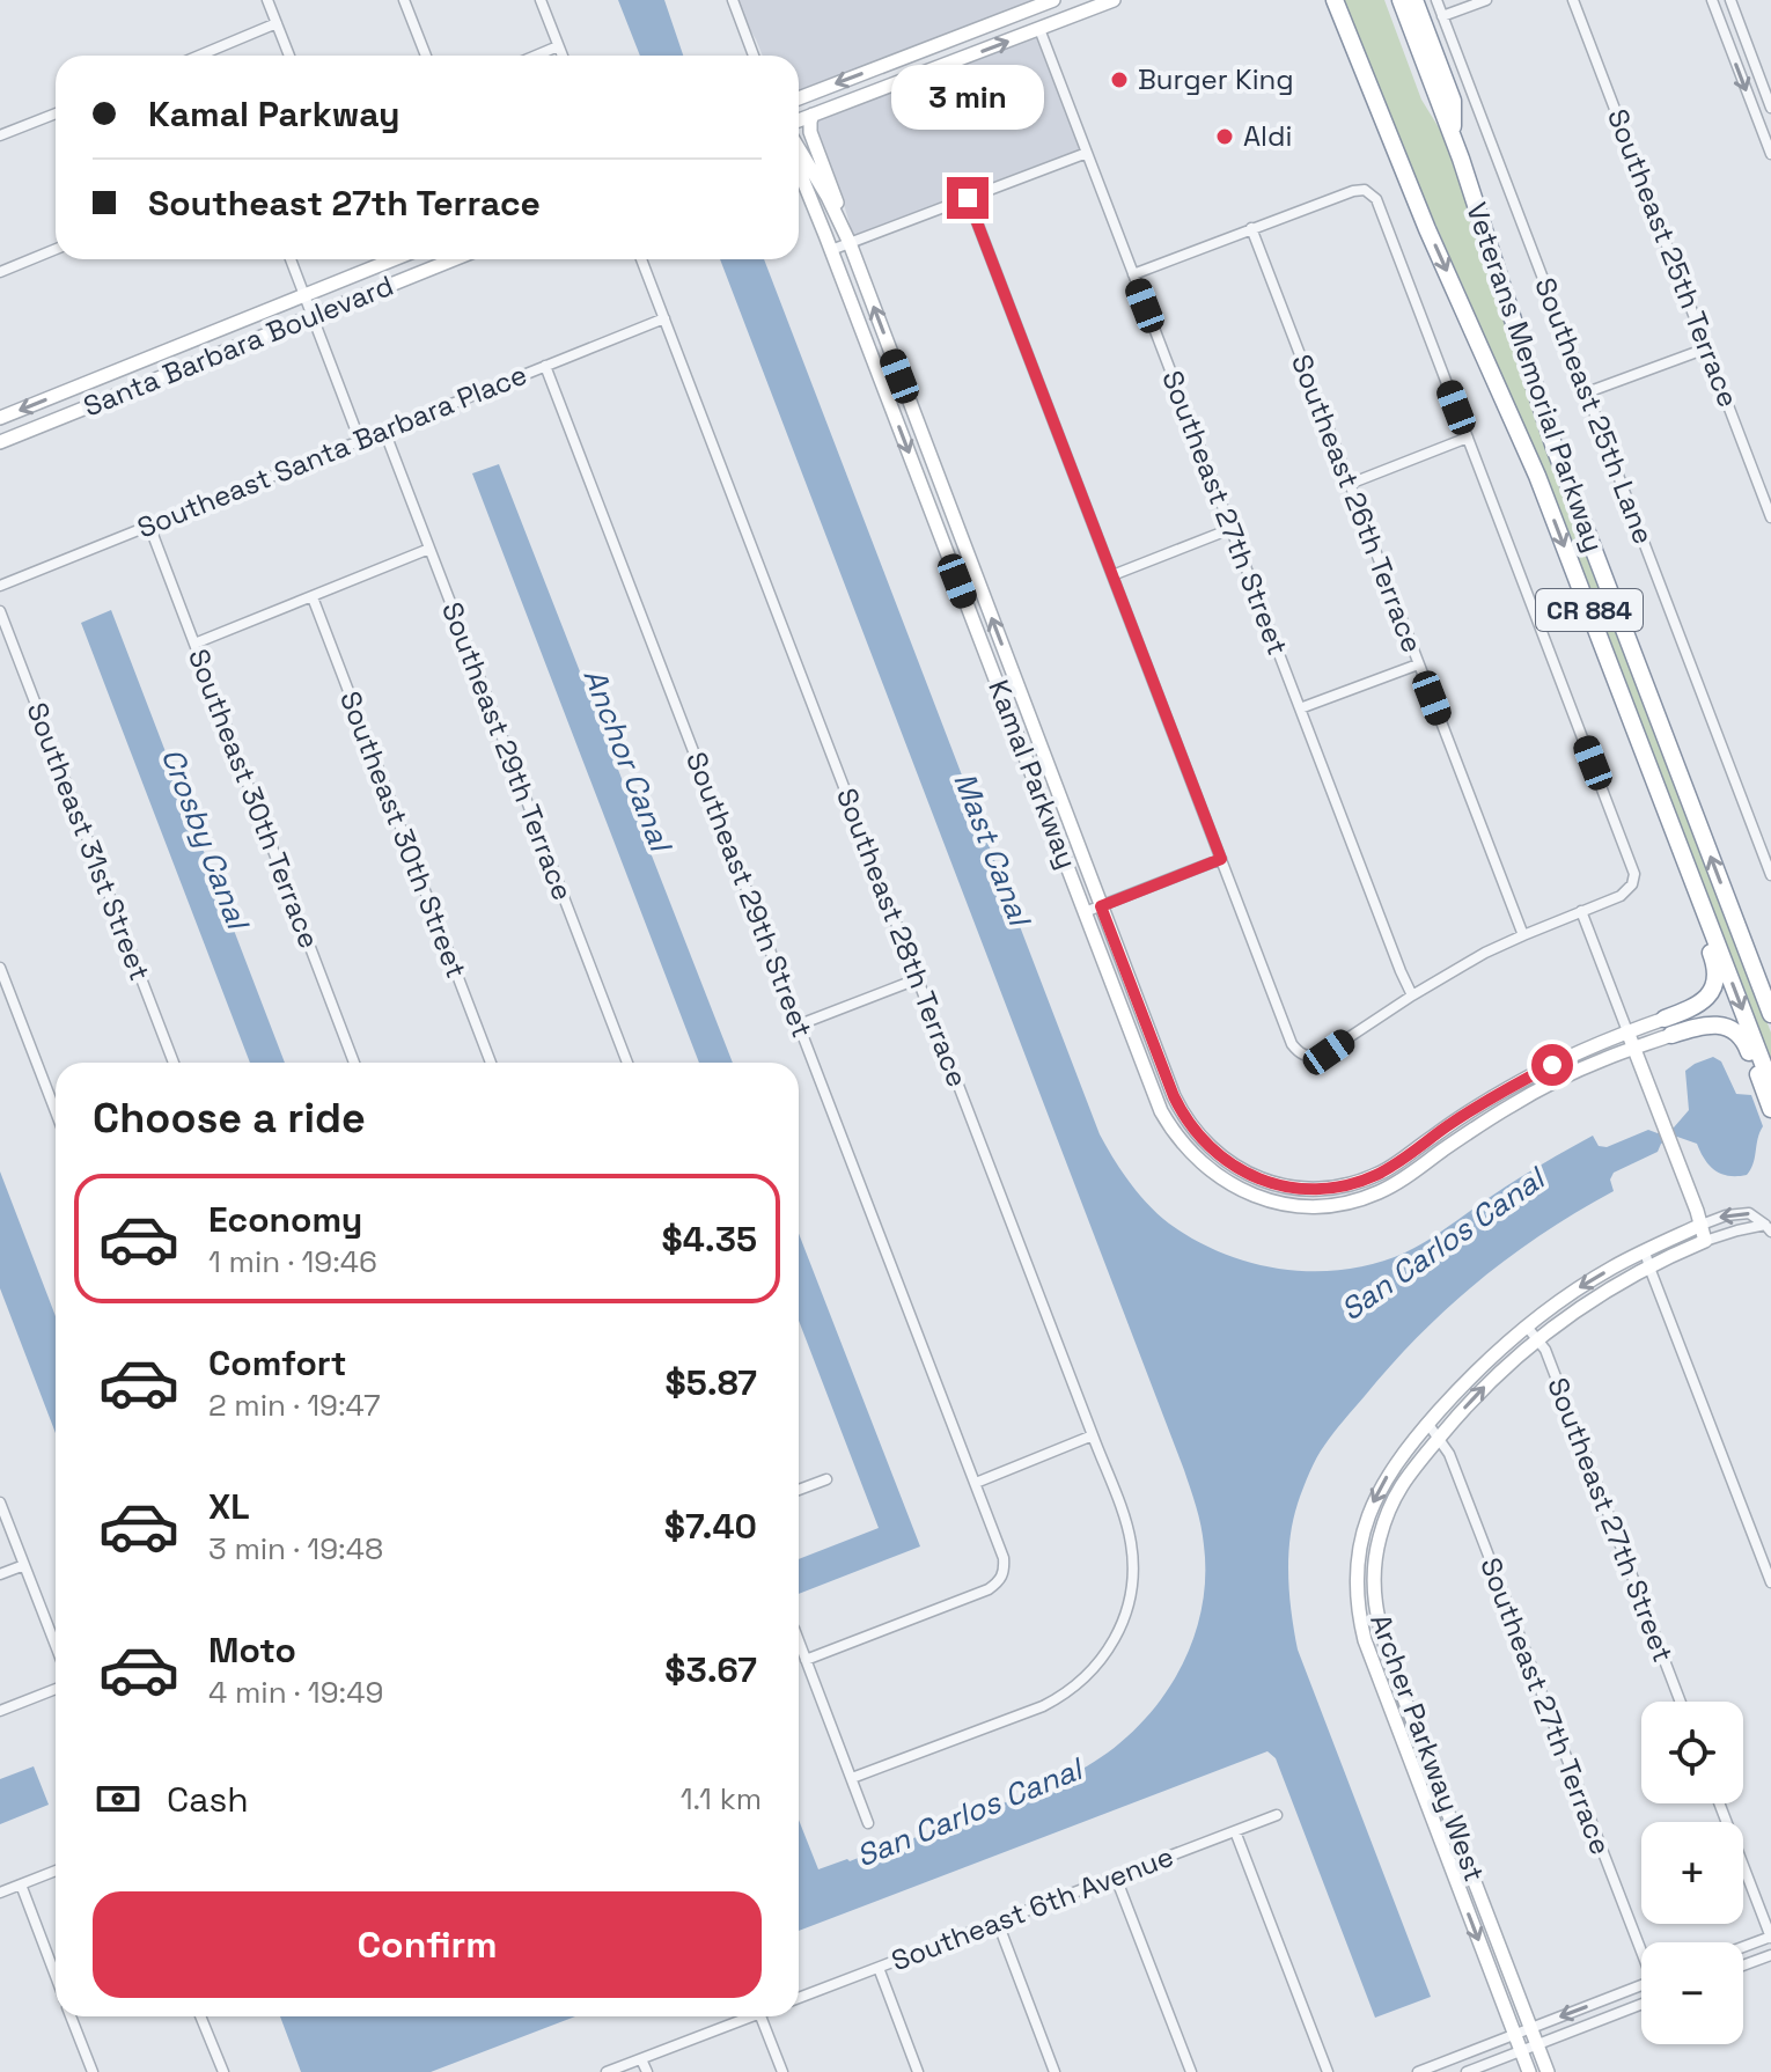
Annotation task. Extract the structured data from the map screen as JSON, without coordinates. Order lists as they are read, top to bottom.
{
  "streets": {
    "highway": ["Veterans Memorial Parkway", "CR 884"],
    "street": [
      "Southeast 25th Terrace",
      "Santa Barbara Boulevard",
      "Southeast 25th Lane",
      "Southeast Santa Barbara Place",
      "Southeast 26th Terrace",
      "Southeast 27th Street",
      "Southeast 29th Terrace",
      "Kamal Parkway",
      "Southeast 30th Terrace",
      "Southeast 30th Street",
      "Southeast 31st Street",
      "Southeast 29th Street",
      "Southeast 28th Terrace",
      "Southeast 27th Terrace",
      "Archer Parkway West",
      "Southeast 6th Avenue"
    ]
  },
  "crossings": [
    ["Southeast Santa Barbara Place", "Southeast 29th Terrace"],
    ["Southeast Santa Barbara Place", "Southeast 30th Terrace"],
    ["Southeast Santa Barbara Place", "Southeast 29th Street"],
    ["Southeast Santa Barbara Place", "Southeast 28th Terrace"],
    ["Southeast 27th Street", "Archer Parkway West"],
    ["Southeast 27th Terrace", "Archer Parkway West"]
  ],
  "water": [
    "Anchor Canal",
    "Crosby Canal",
    "Mast Canal",
    "San Carlos Canal"
  ],
  "places": ["Burger King", "Aldi"],
  "page": {
    "banner": ["Kamal Parkway", "Southeast 27th Terrace"],
    "bubble": "3 min",
    "heading": "Choose a ride",
    "list": [
      {
        "name": "Economy",
        "note": "1 min · 19:46",
        "value": "$4.35"
      },
      {
        "name": "Comfort",
        "note": "2 min · 19:47",
        "value": "$5.87"
      },
      {
        "name": "XL",
        "note": "3 min · 19:48",
        "value": "$7.40"
      },
      {
        "name": "Moto",
        "note": "4 min · 19:49",
        "value": "$3.67"
      }
    ],
    "map_buttons": ["+", "−"],
    "pay": ["Cash", "1.1 km"],
    "buttons": "Confirm"
  }
}
